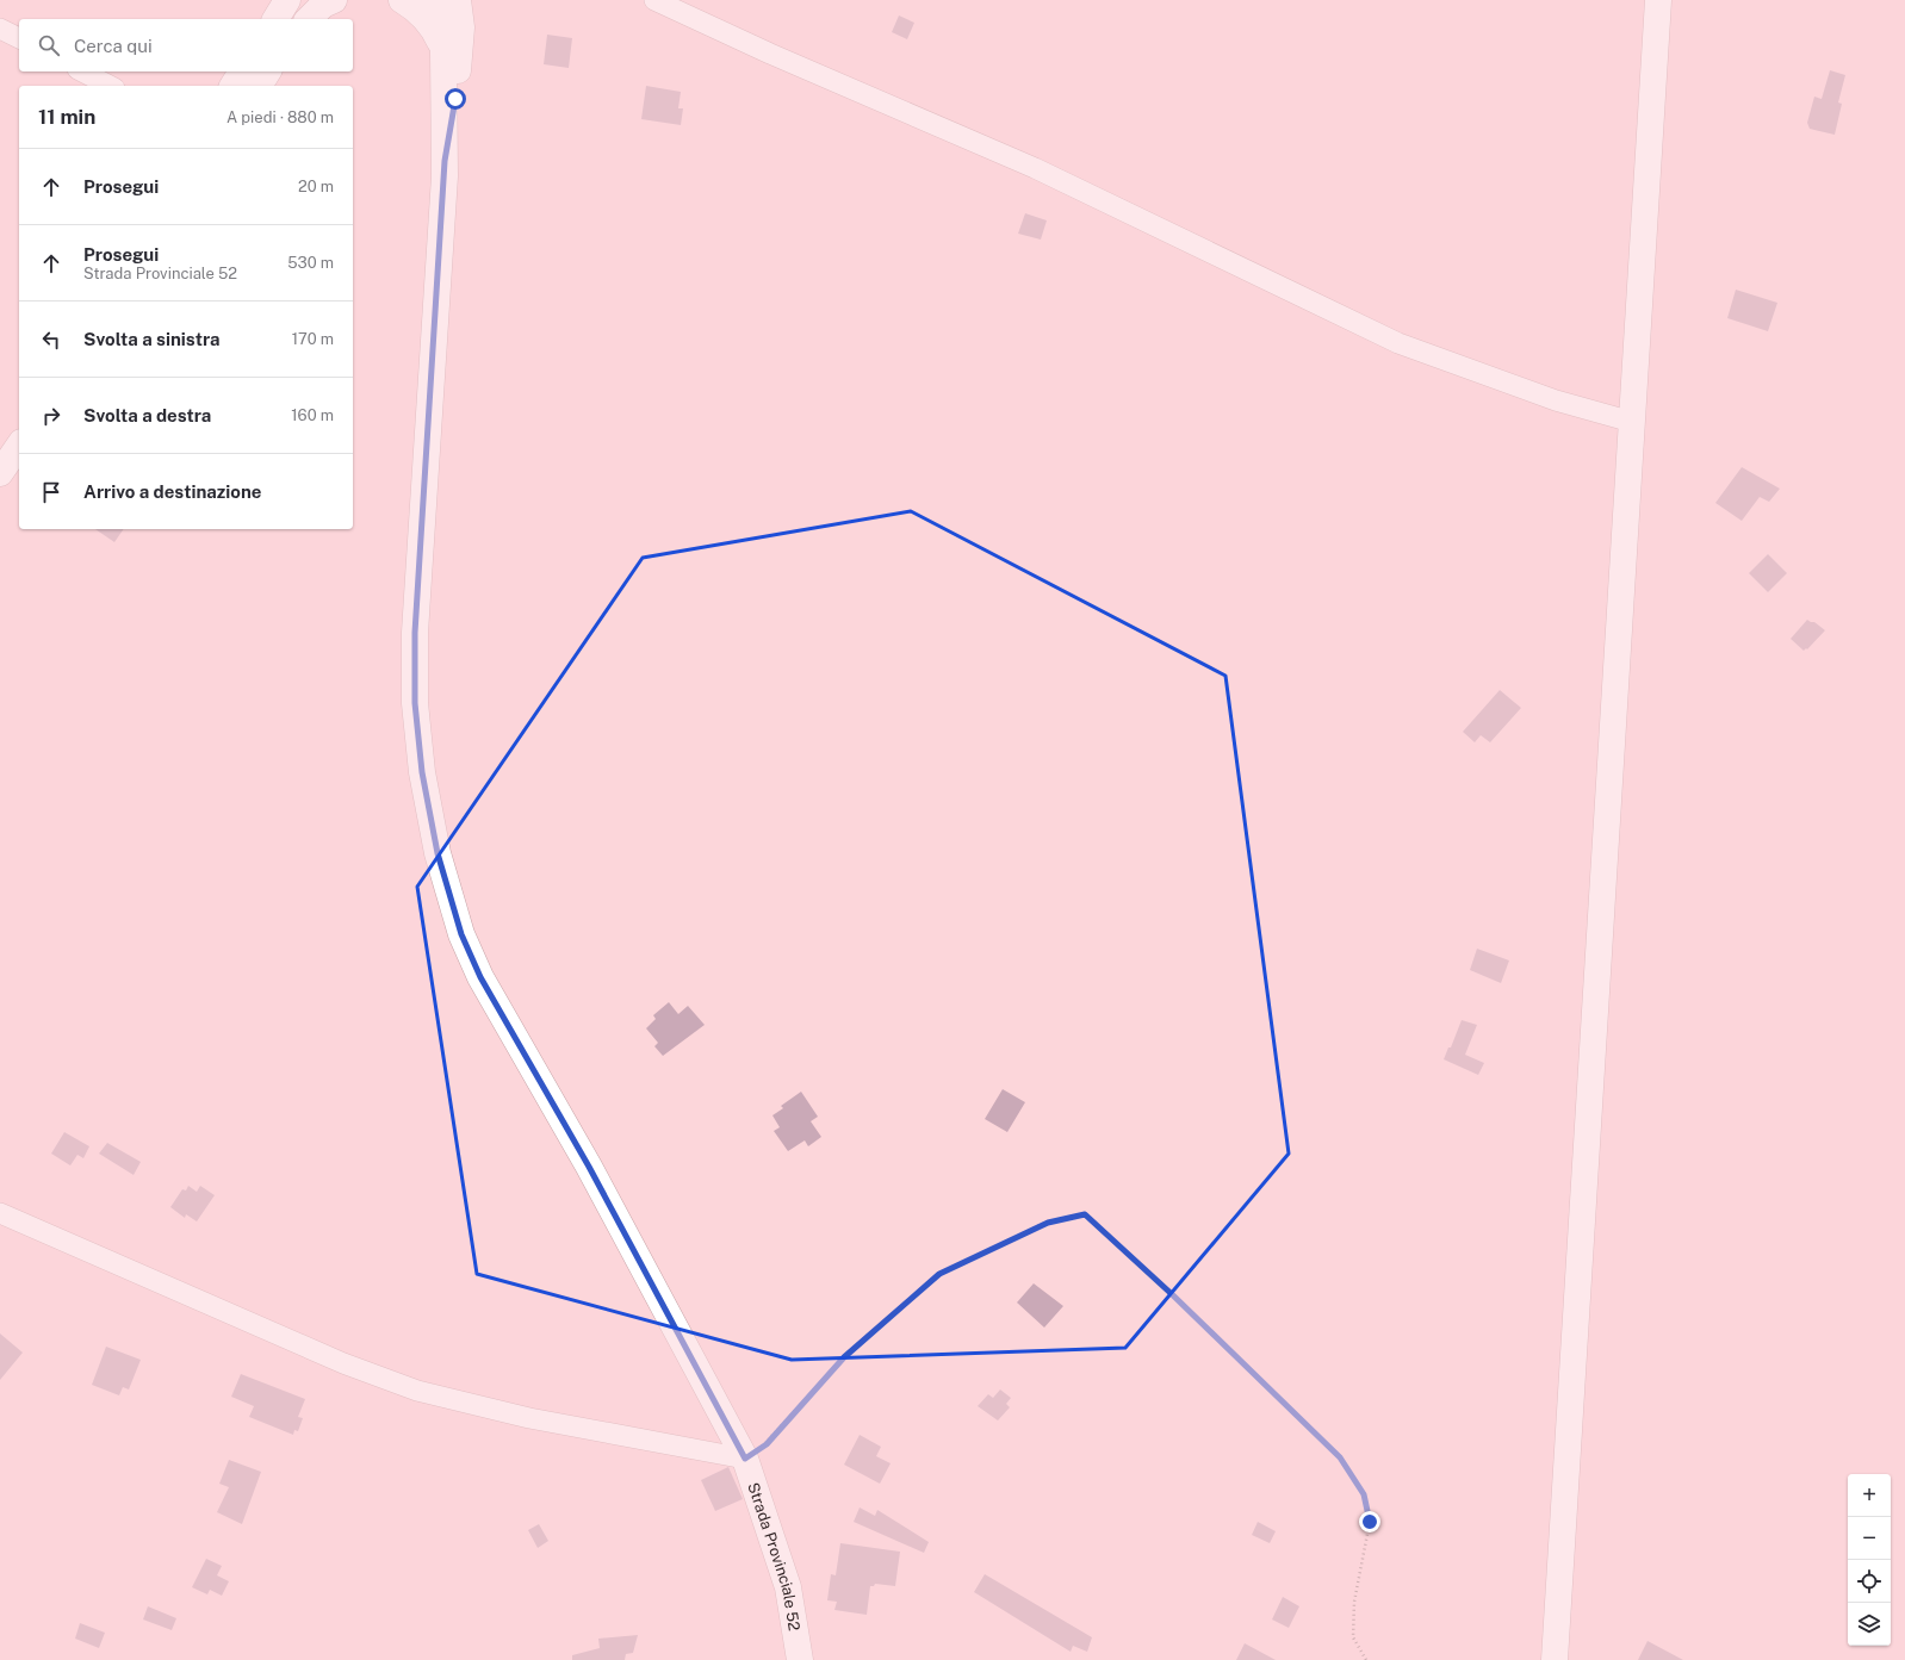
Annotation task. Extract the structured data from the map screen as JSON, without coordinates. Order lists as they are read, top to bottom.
{
  "streets": {
    "main road": ["Strada Provinciale 52"]
  },
  "page": {
    "search": "Cerca qui",
    "heading": ["11 min", "A piedi · 880 m"],
    "list": [
      ["Prosegui", "20 m"],
      ["Prosegui", "Strada Provinciale 52", "530 m"],
      ["Svolta a sinistra", "170 m"],
      ["Svolta a destra", "160 m"],
      "Arrivo a destinazione"
    ],
    "map_buttons": ["+", "−"]
  }
}
